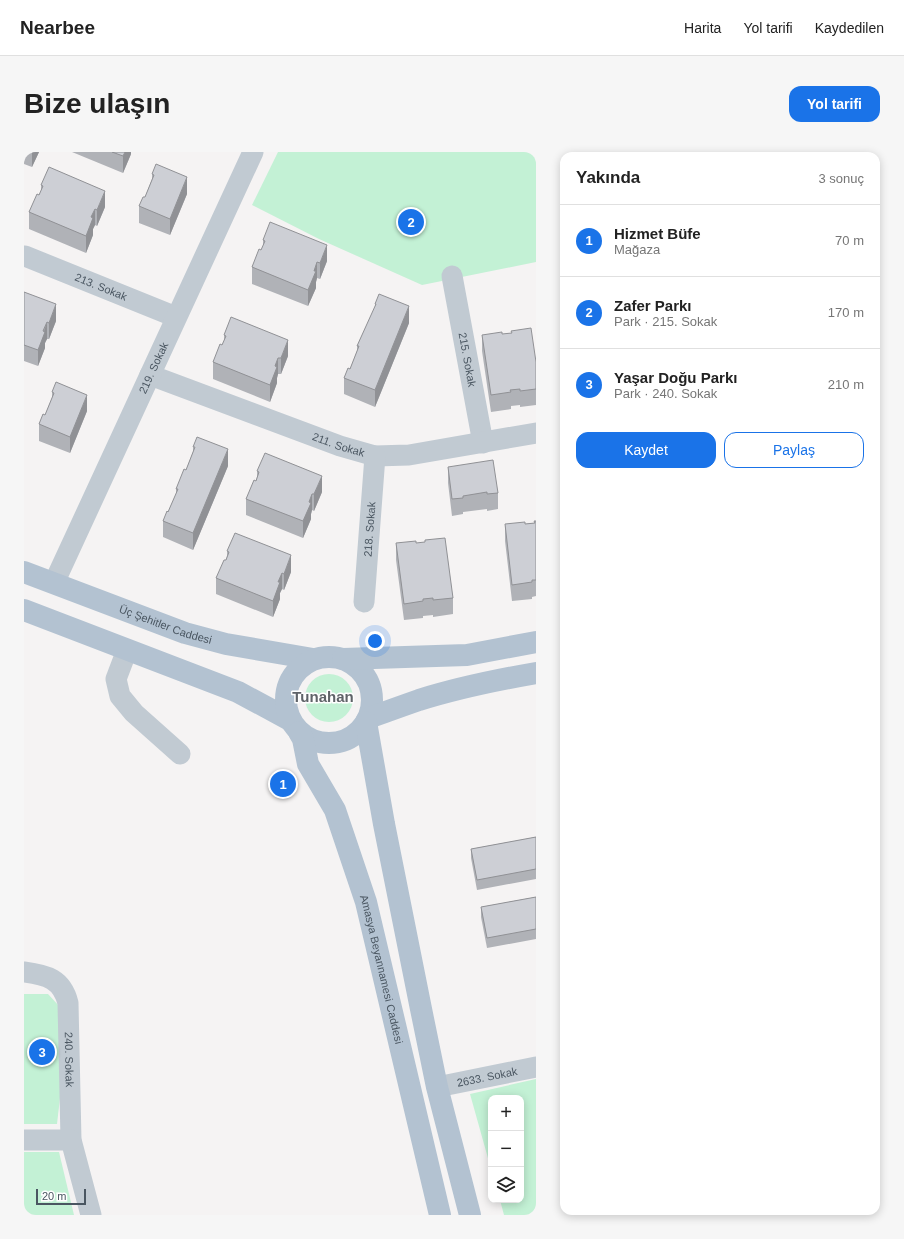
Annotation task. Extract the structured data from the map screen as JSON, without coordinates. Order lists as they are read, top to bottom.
{
  "streets": {
    "main road": ["Üç Şehitler Caddesi", "Amasya Beyannamesi Caddesi"],
    "street": [
      "213. Sokak",
      "215. Sokak",
      "219. Sokak",
      "211. Sokak",
      "218. Sokak",
      "240. Sokak",
      "2633. Sokak"
    ]
  },
  "crossings": [
    ["213. Sokak", "219. Sokak"],
    ["215. Sokak", "211. Sokak"],
    ["219. Sokak", "211. Sokak"],
    ["219. Sokak", "Üç Şehitler Caddesi"],
    ["211. Sokak", "218. Sokak"],
    ["Üç Şehitler Caddesi", "Amasya Beyannamesi Caddesi"]
  ],
  "districts": ["Tunahan"],
  "scale_bar": "20 m",
  "page": {
    "header": "Nearbee",
    "nav": ["Harita", "Yol tarifi", "Kaydedilen"],
    "buttons": [
      "Yol tarifi",
      ["Kaydet", "Paylaş"]
    ],
    "title": "Bize ulaşın",
    "heading": ["Yakında", "3 sonuç"],
    "list": [
      {
        "mark": "1",
        "name": "Hizmet Büfe",
        "note": "Mağaza",
        "value": "70 m"
      },
      {
        "mark": "2",
        "name": "Zafer Parkı",
        "note": "Park · 215. Sokak",
        "value": "170 m"
      },
      {
        "mark": "3",
        "name": "Yaşar Doğu Parkı",
        "note": "Park · 240. Sokak",
        "value": "210 m"
      }
    ],
    "pins": ["2", "1", "3"],
    "map_buttons": ["+", "−"],
    "scale": "20 m"
  }
}
